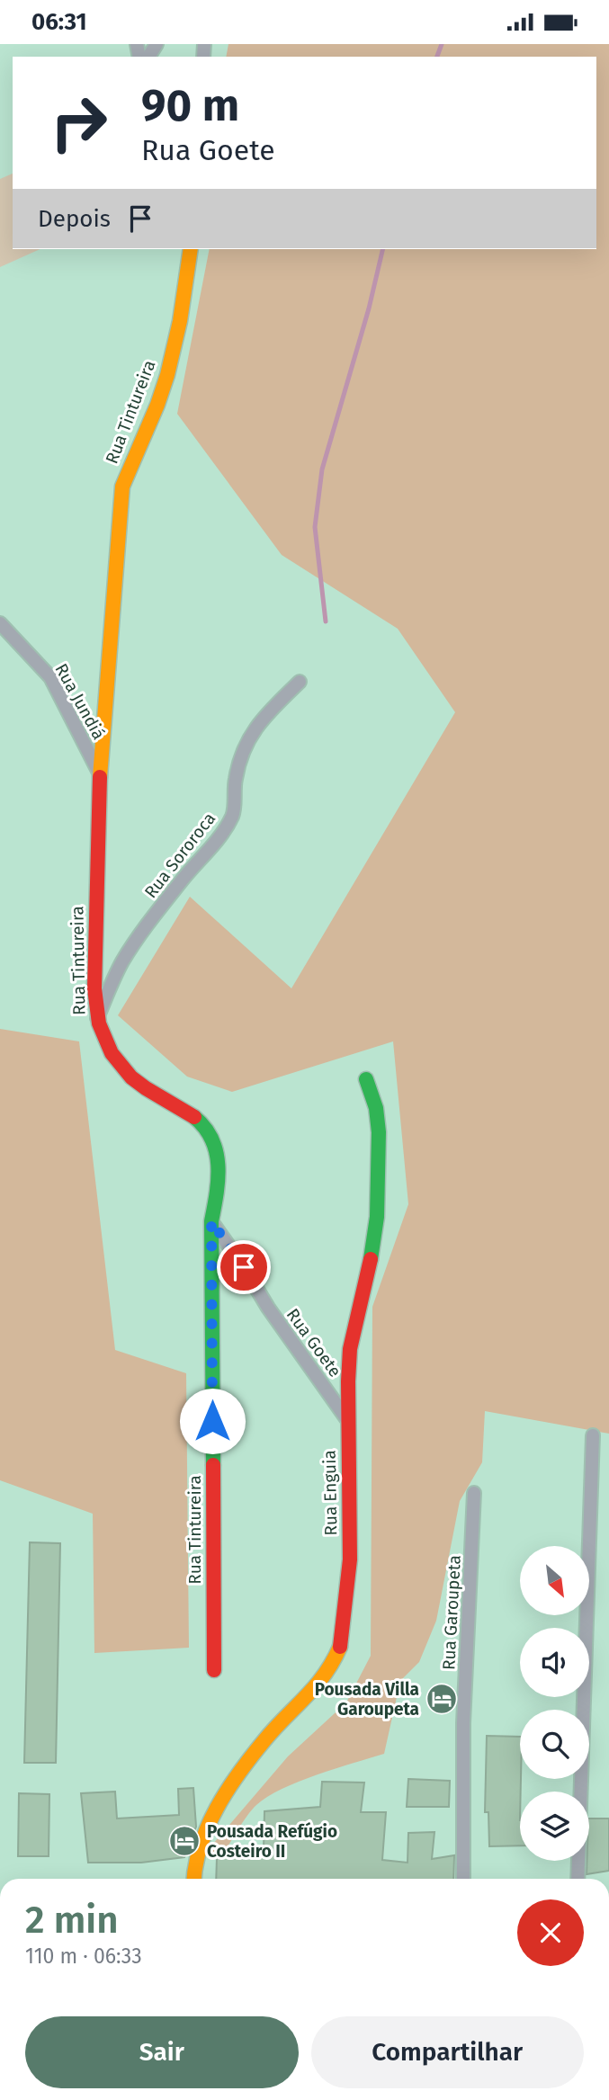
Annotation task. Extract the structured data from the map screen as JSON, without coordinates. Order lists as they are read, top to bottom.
{
  "streets": {
    "street": [
      "Rua Tintureira",
      "Rua Jundiá",
      "Rua Sororoca",
      "Rua Goete",
      "Rua Enguia",
      "Rua Garoupeta"
    ]
  },
  "crossings": [
    ["Rua Tintureira", "Rua Jundiá"],
    ["Rua Tintureira", "Rua Sororoca"],
    ["Rua Tintureira", "Rua Goete"],
    ["Rua Goete", "Rua Enguia"]
  ],
  "places": {
    "hotel": ["Pousada Villa Garoupeta", "Pousada Refúgio Costeiro II"]
  },
  "north": "bottom right",
  "page": {
    "status": "06:31",
    "turn": ["90 m", "Rua Goete"],
    "then": "Depois",
    "heading": ["2 min", "110 m · 06:33"],
    "buttons": ["Sair", "Compartilhar"]
  }
}
